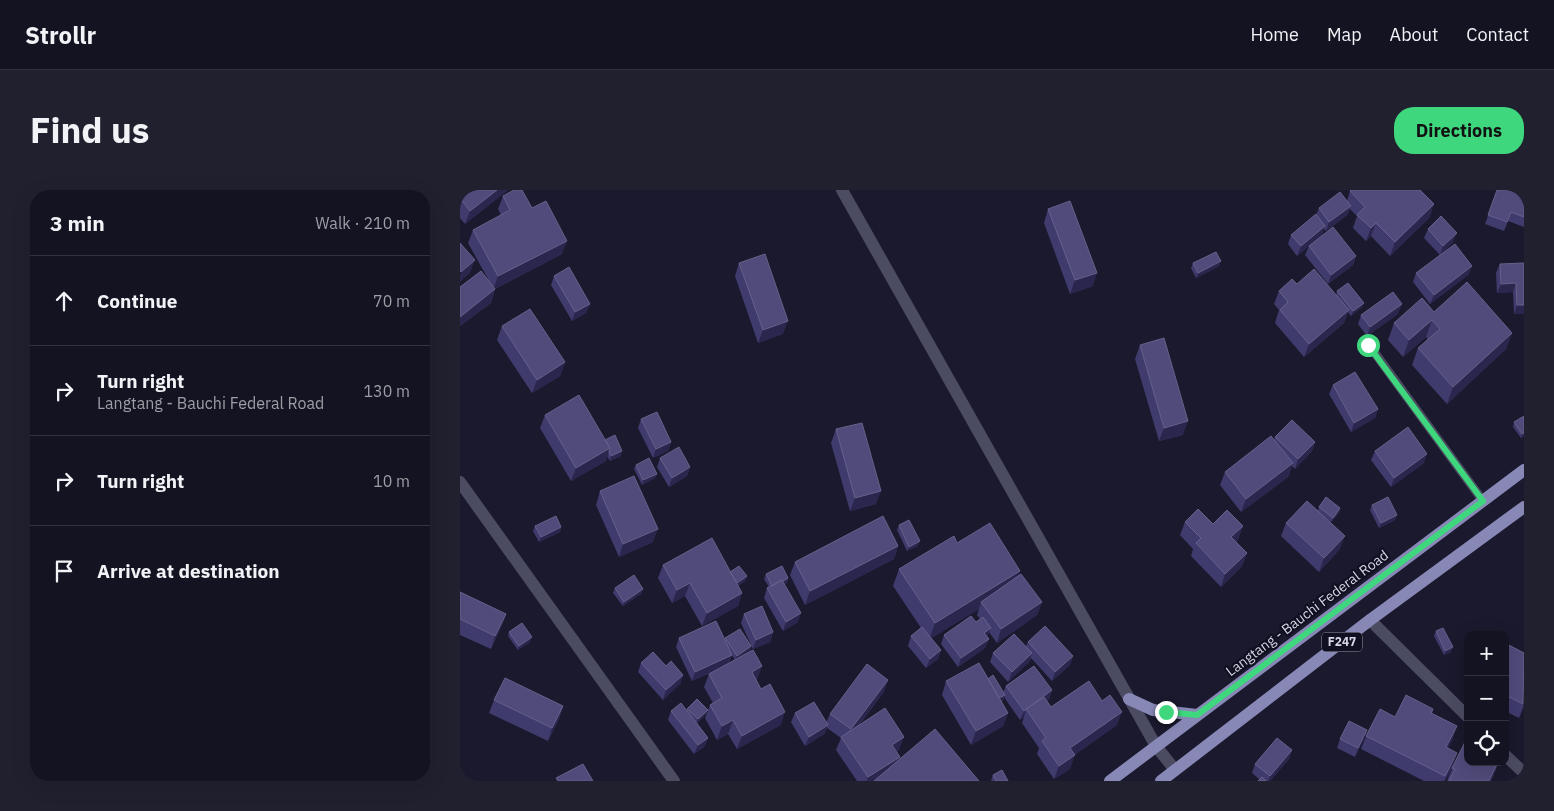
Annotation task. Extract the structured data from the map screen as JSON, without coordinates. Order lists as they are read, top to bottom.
{
  "streets": {
    "main road": ["Langtang - Bauchi Federal Road", "F247"]
  },
  "page": {
    "header": "Strollr",
    "nav": [
      "Home",
      "Map",
      "About",
      "Contact"
    ],
    "title": "Find us",
    "buttons": "Directions",
    "heading": ["3 min", "Walk · 210 m"],
    "list": [
      ["Continue", "70 m"],
      ["Turn right", "Langtang - Bauchi Federal Road", "130 m"],
      ["Turn right", "10 m"],
      "Arrive at destination"
    ],
    "map_buttons": ["+", "−"]
  }
}
